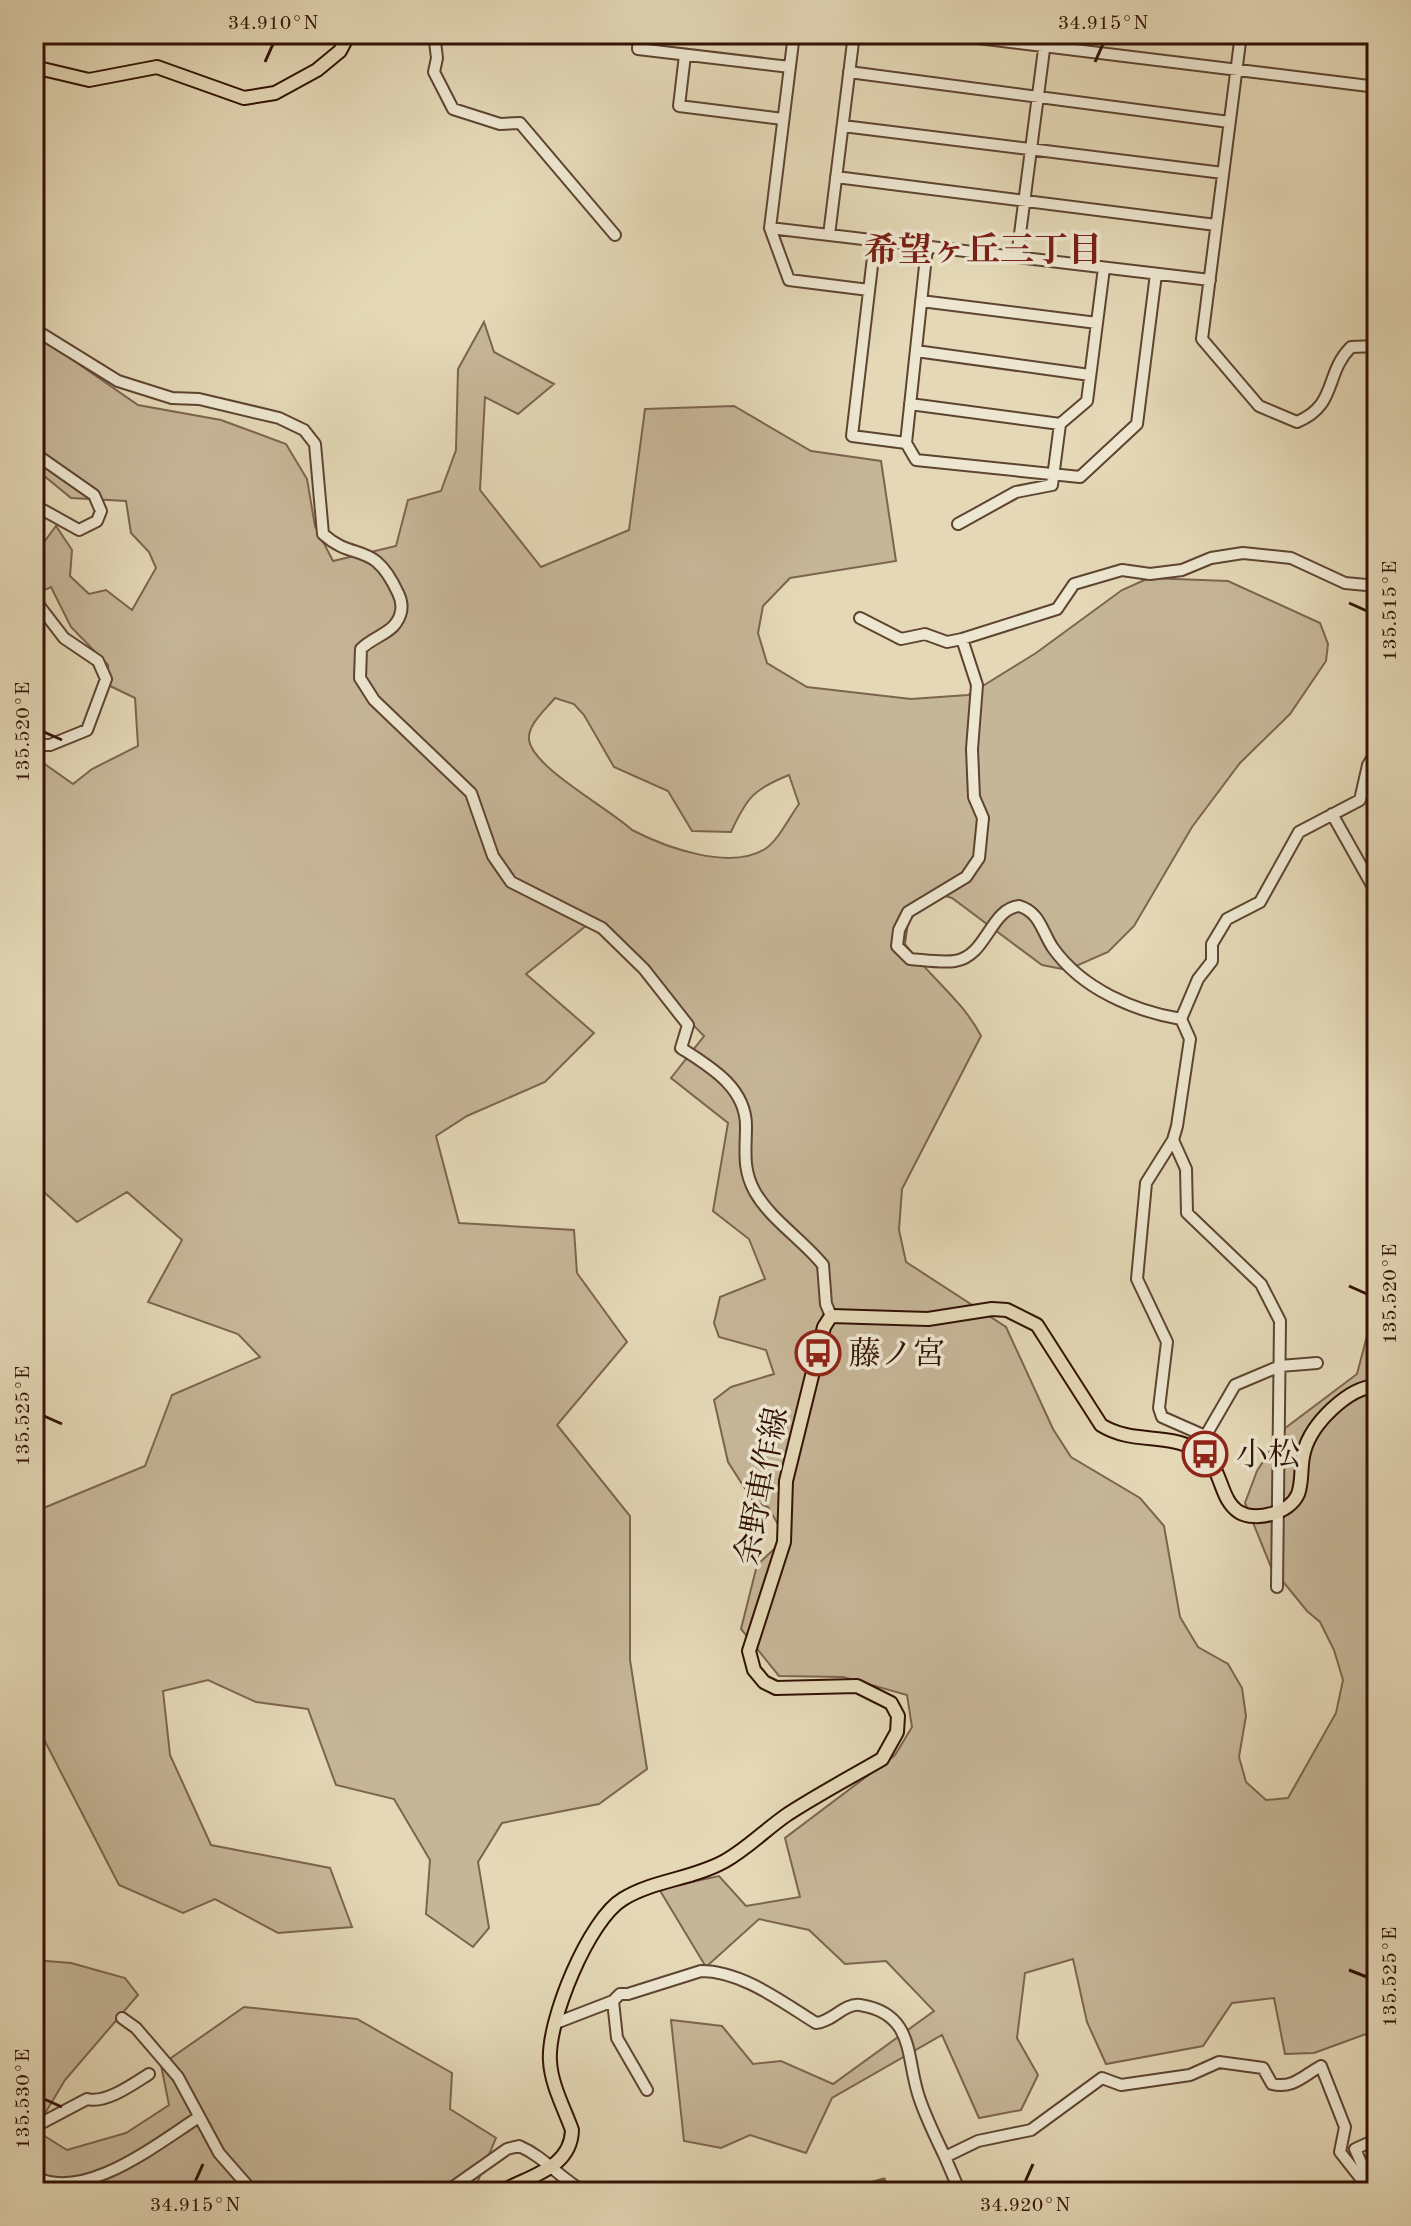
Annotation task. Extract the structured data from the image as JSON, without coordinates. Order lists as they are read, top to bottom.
{
  "streets": {
    "main road": ["余野車作線"]
  },
  "districts": ["希望ヶ丘三丁目"],
  "places": {
    "bus stop": ["藤ノ宮", "小松"]
  },
  "coordinates": [
    "34.910°N",
    "34.915°N",
    "135.515°E",
    "135.520°E",
    "135.525°E",
    "135.530°E",
    "34.920°N"
  ]
}
